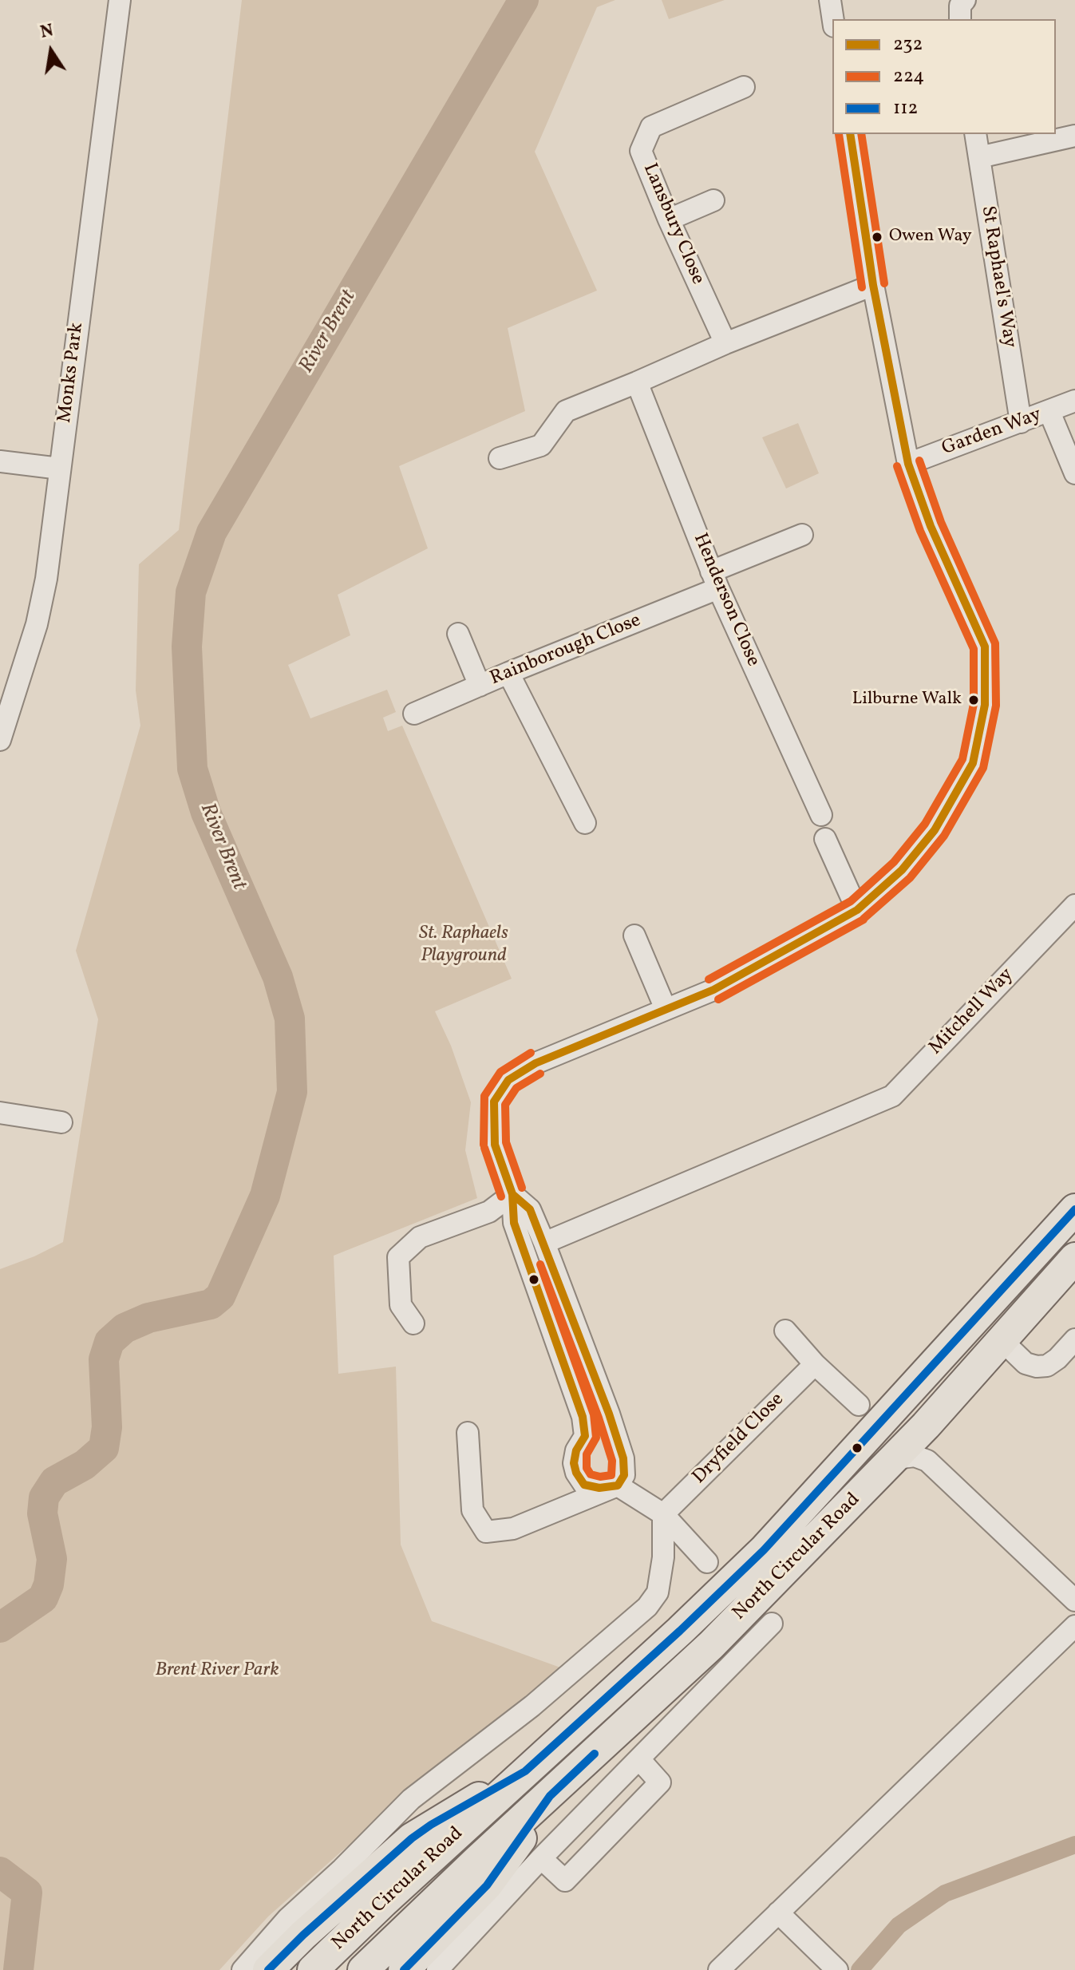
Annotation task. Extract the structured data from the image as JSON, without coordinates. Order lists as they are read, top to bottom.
{
  "streets": {
    "highway": ["North Circular Road"],
    "street": [
      "Lansbury Close",
      "St Raphael's Way",
      "Monks Park",
      "Garden Way",
      "Henderson Close",
      "Rainborough Close",
      "Mitchell Way",
      "Dryfield Close"
    ]
  },
  "crossings": [
    ["St Raphael's Way", "Garden Way"],
    ["Henderson Close", "Rainborough Close"]
  ],
  "water": ["River Brent"],
  "parks": ["St. Raphaels Playground", "Brent River Park"],
  "places": ["Owen Way", "Lilburne Walk"],
  "lines": ["transit line 232", "transit line 224", "transit line 112"],
  "legend": ["232", "224", "112"],
  "north": "top"
}
